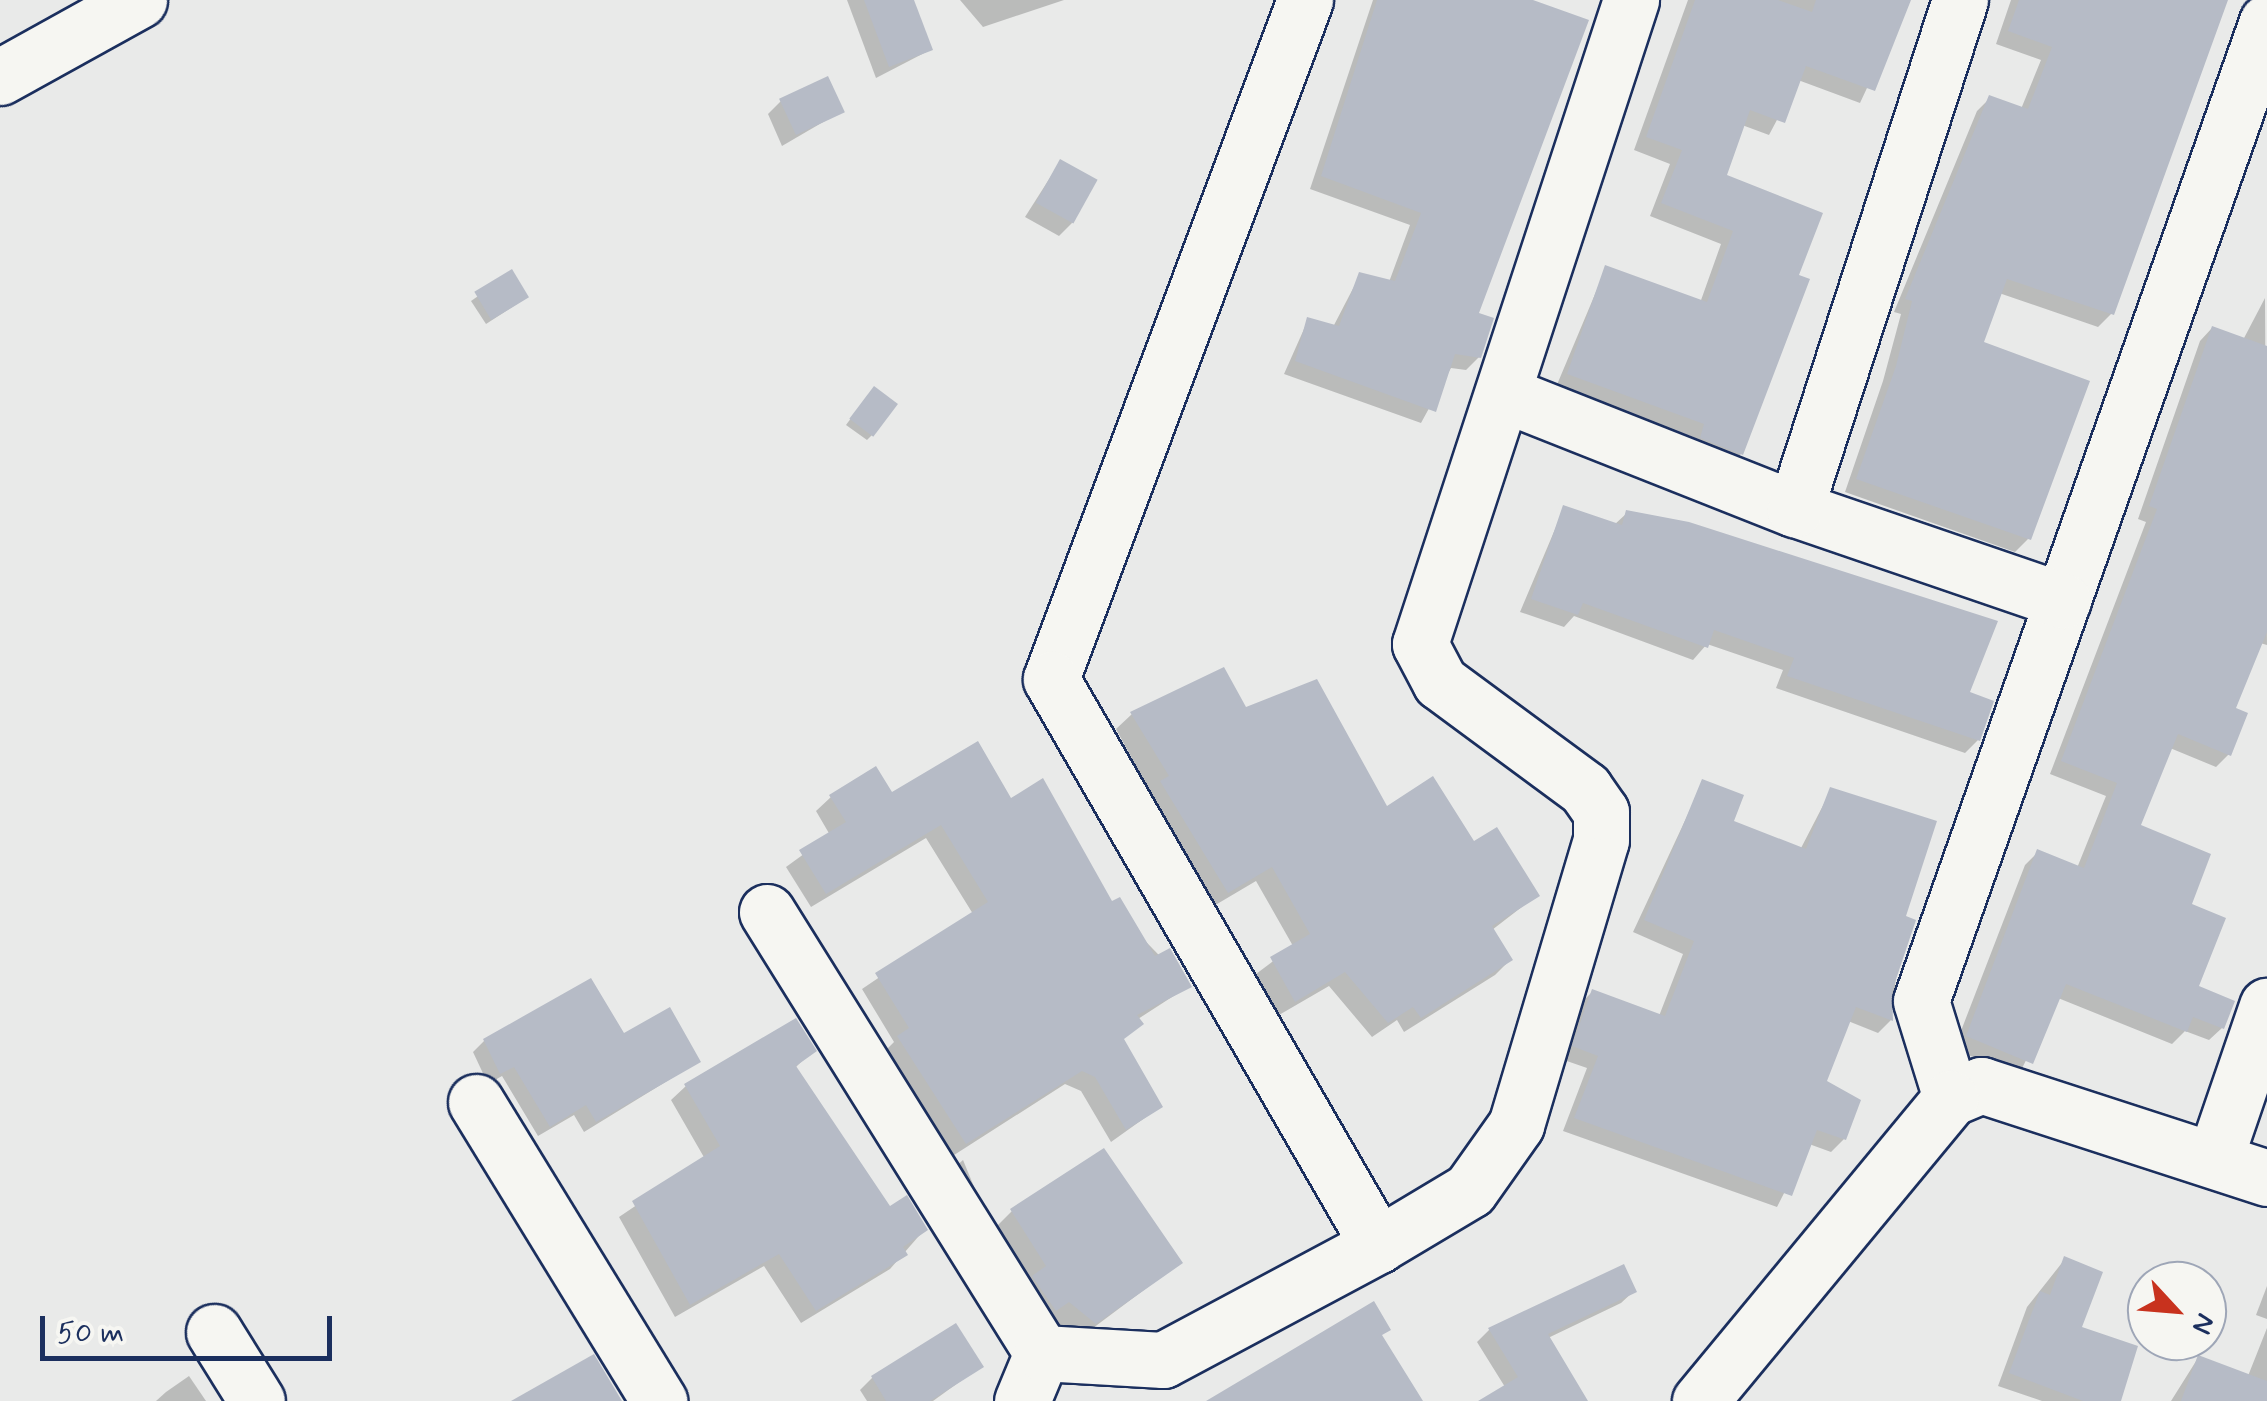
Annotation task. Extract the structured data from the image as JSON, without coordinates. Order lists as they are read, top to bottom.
{
  "scale_bar": "50 m",
  "north": "bottom right"
}
